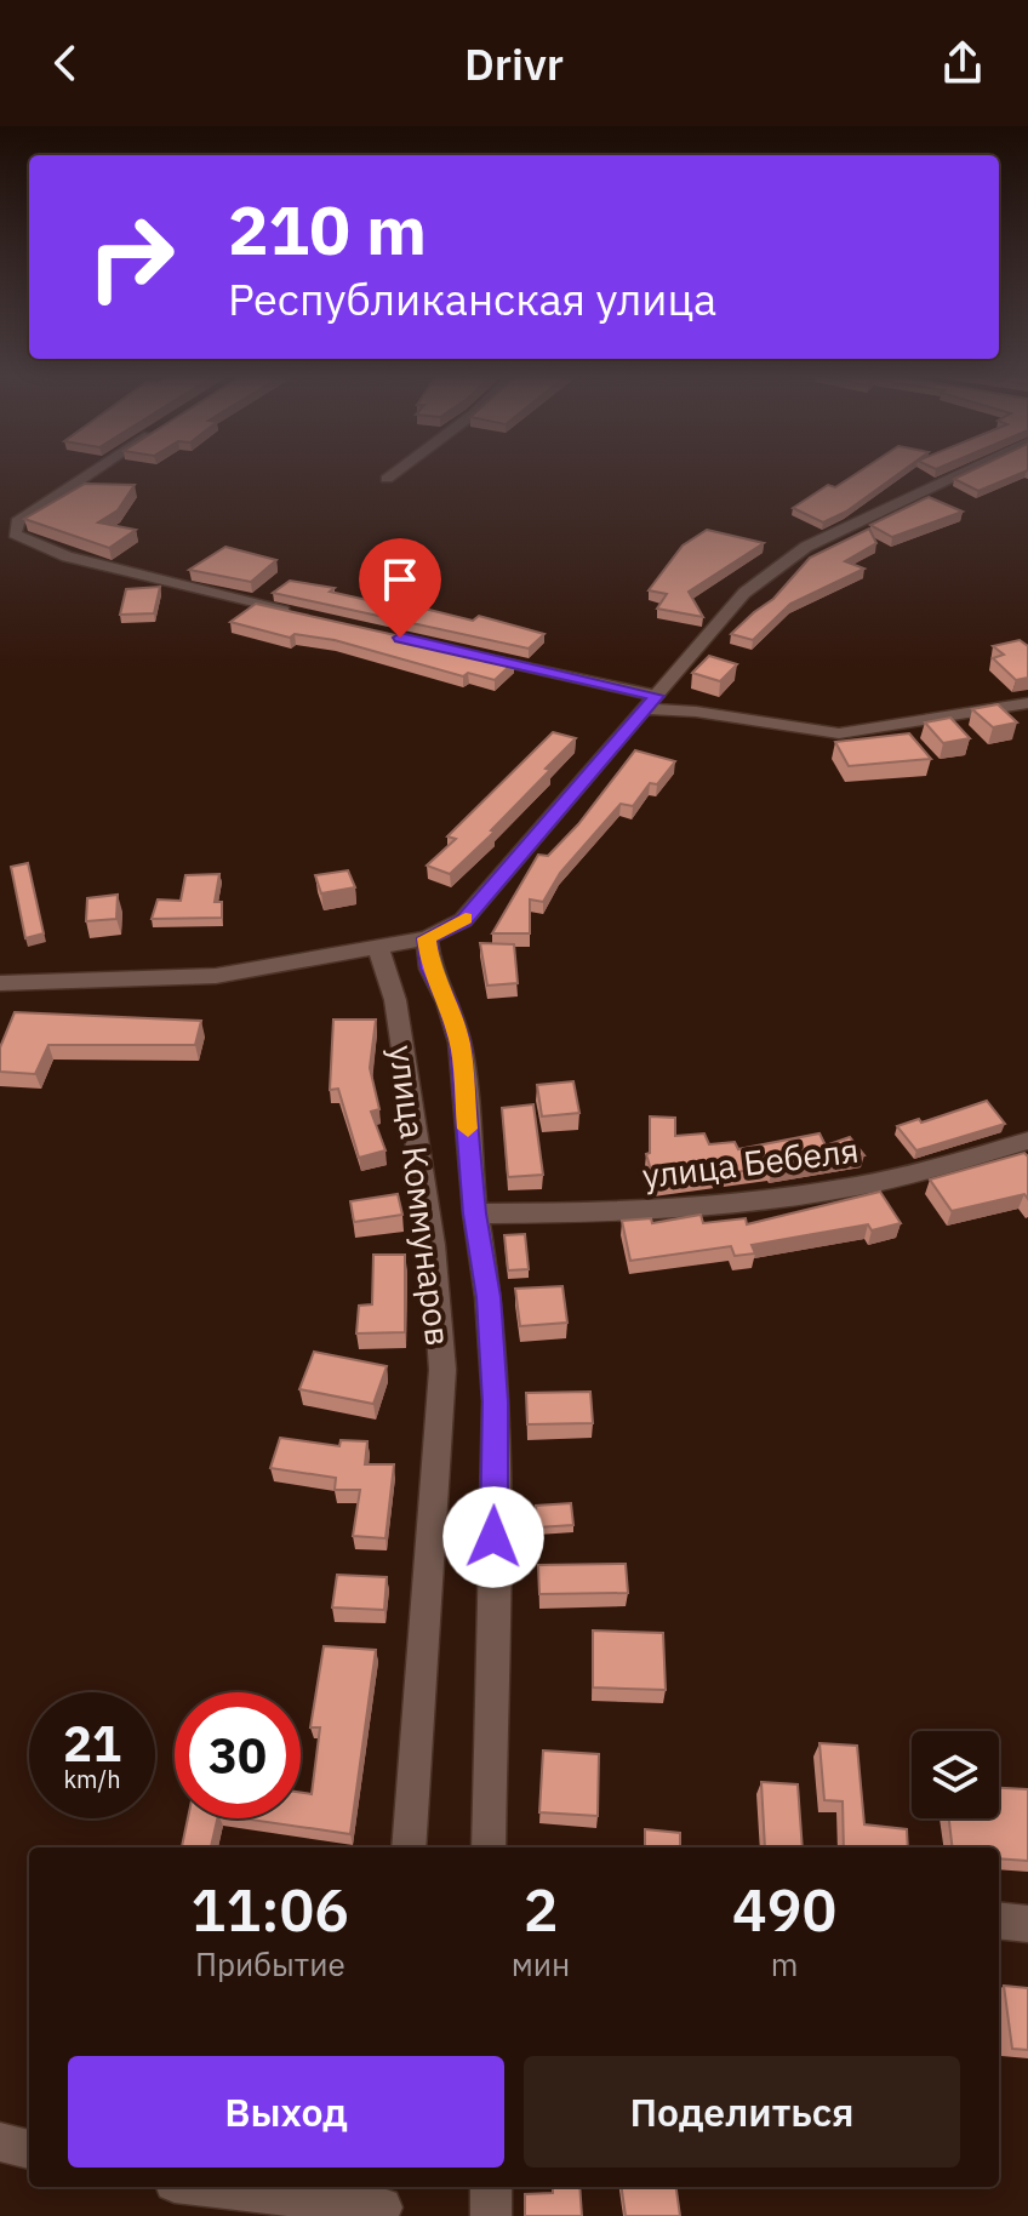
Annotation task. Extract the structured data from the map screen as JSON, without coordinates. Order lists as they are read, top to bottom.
{
  "streets": {
    "street": ["улица Бебеля", "улица Коммунаров"]
  },
  "crossings": [
    ["улица Бебеля", "улица Коммунаров"]
  ],
  "page": {
    "header": "Drivr",
    "turn": ["210 m", "Республиканская улица"],
    "speed": "21 km/h",
    "limit": "30",
    "eta": [
      "11:06",
      "Прибытие",
      "2",
      "мин",
      "490",
      "m"
    ],
    "buttons": ["Выход", "Поделиться"]
  }
}
